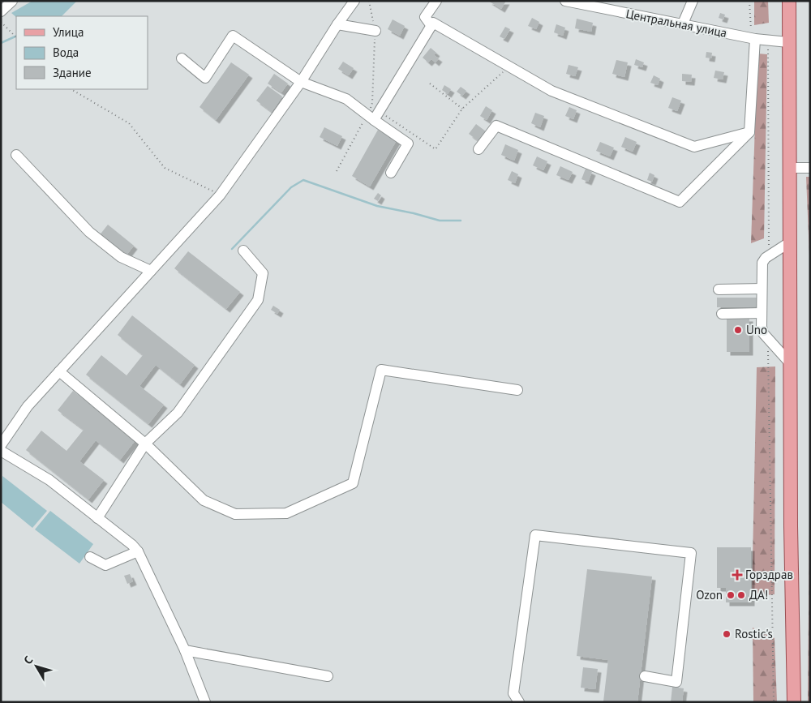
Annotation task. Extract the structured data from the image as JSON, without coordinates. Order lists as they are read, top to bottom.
{
  "streets": {
    "street": ["Центральная улица"]
  },
  "places": {
    "other": [
      "Uno",
      "Ozon",
      "ДА!",
      "Rostic's"
    ],
    "health": ["Горздрав"]
  },
  "legend": ["Улица", "Вода", "Здание"],
  "north": "top left"
}
